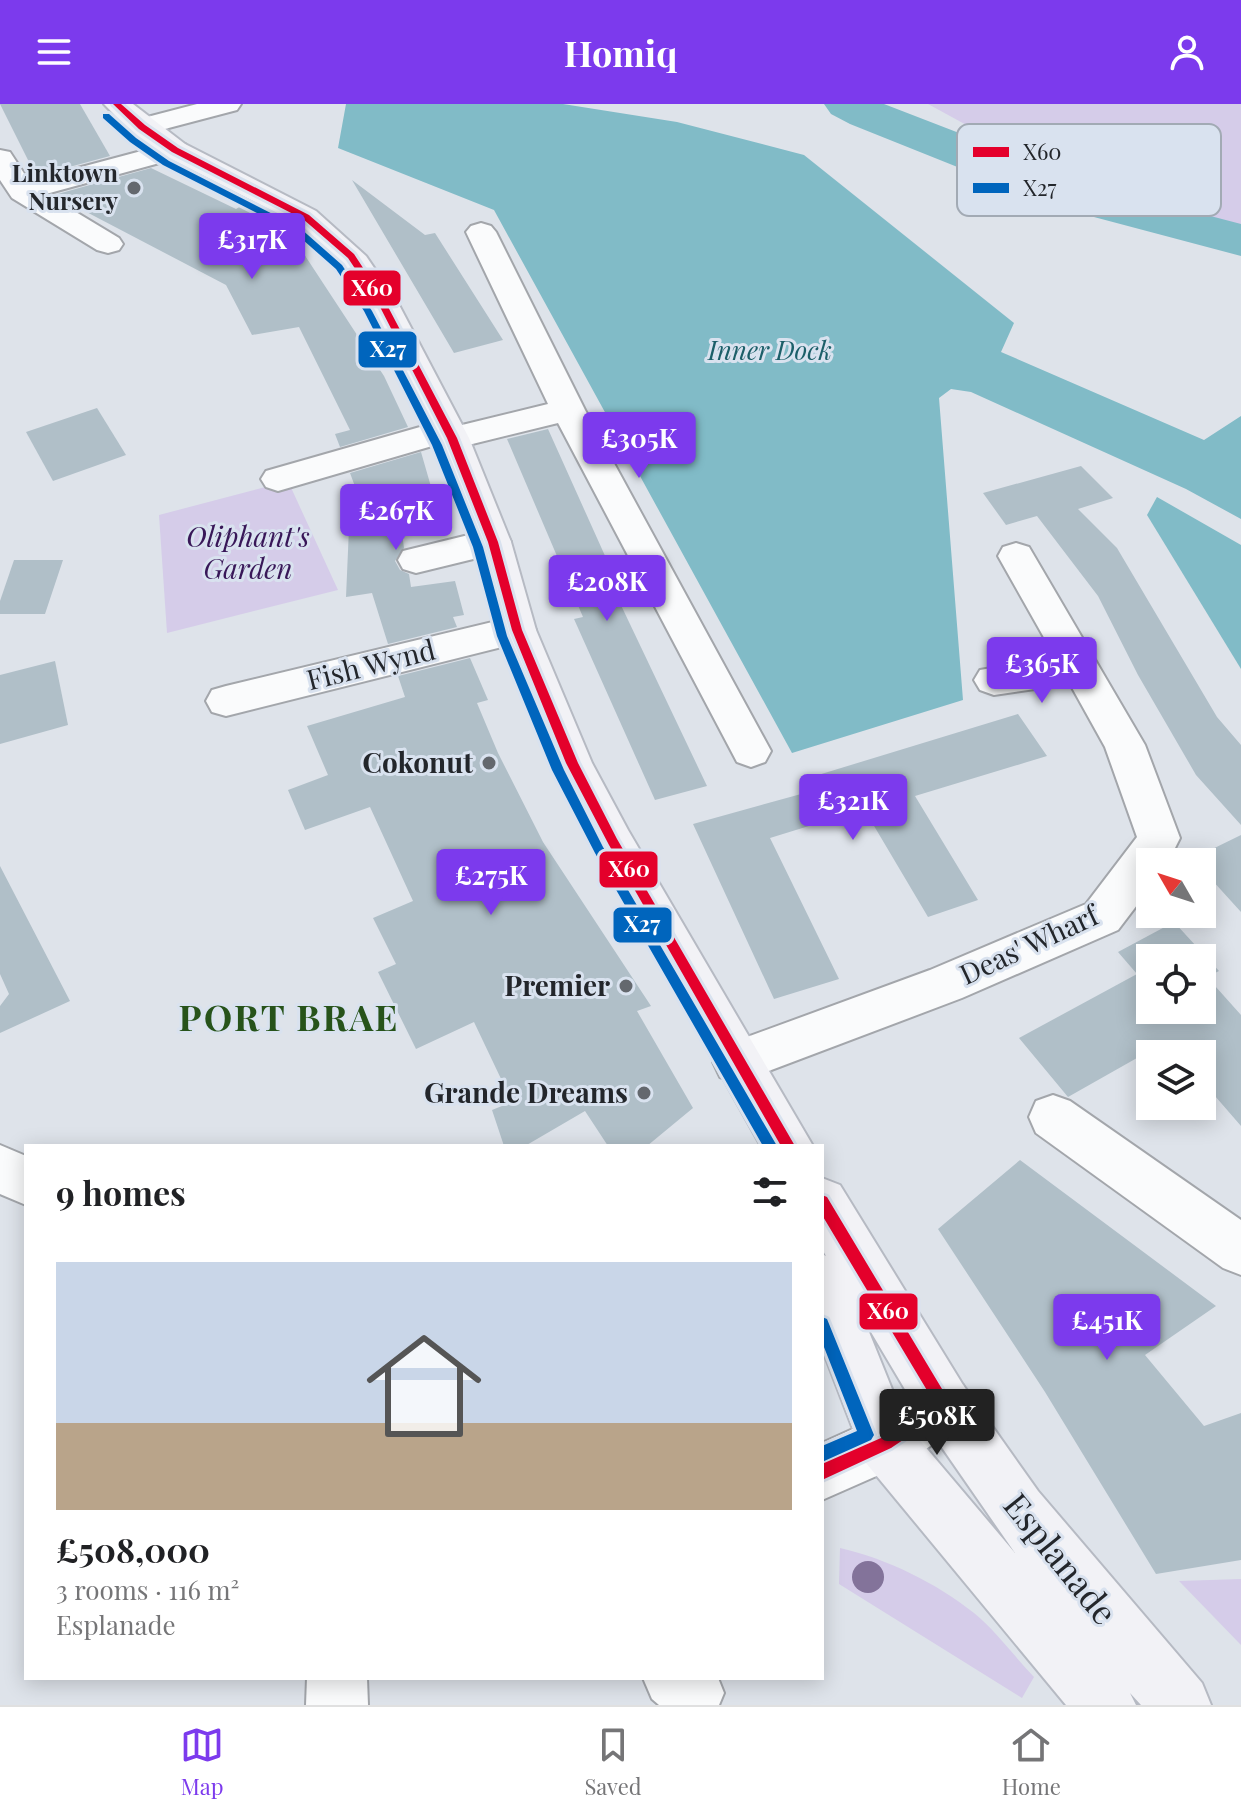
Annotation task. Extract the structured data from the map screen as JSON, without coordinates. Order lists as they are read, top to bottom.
{
  "streets": {
    "main road": ["Esplanade"],
    "street": ["Fish Wynd", "Deas' Wharf"]
  },
  "districts": ["PORT BRAE"],
  "water": ["Inner Dock"],
  "parks": ["Oliphant's Garden"],
  "places": [
    "Linktown Nursery",
    "Cokonut",
    "Premier",
    "Grande Dreams"
  ],
  "lines": ["transit line X60", "transit line X27"],
  "legend": ["X60", "X27"],
  "north": "top left",
  "page": {
    "header": "Homiq",
    "price": [
      "£317K",
      "£305K",
      "£267K",
      "£208K",
      "£365K",
      "£321K",
      "£275K",
      "£451K",
      "£508K"
    ],
    "heading": "9 homes",
    "list": [
      {
        "name": "£508,000",
        "note": "3 rooms · 116 m² · Esplanade"
      }
    ],
    "tabs": ["Map", "Saved", "Home"]
  }
}
